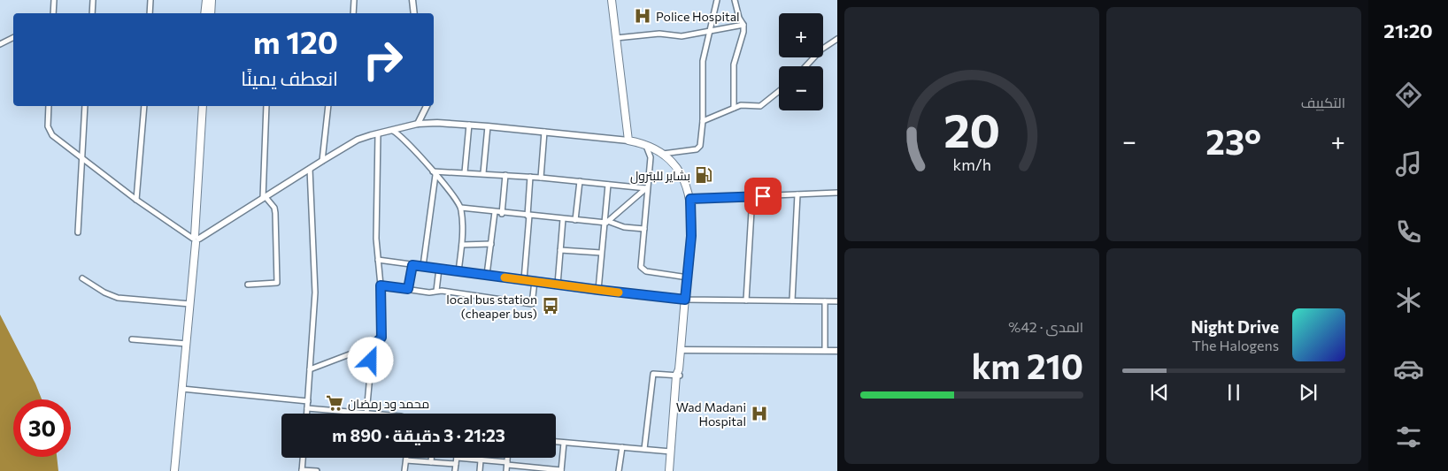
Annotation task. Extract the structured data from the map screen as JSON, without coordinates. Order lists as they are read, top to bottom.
{
  "places": {
    "hospital": ["Police Hospital", "Wad Madani Hospital"],
    "fuel station": ["بشاير للبترول"],
    "bus stop": ["local bus station (cheaper bus)"],
    "supermarket": ["محمد ود رمضان"]
  },
  "page": {
    "tabs": "21:20",
    "tile": [
      "التكييف",
      ["المدى · 42%", "210 km"]
    ],
    "map_buttons": ["+", "−"],
    "turn": ["120 m", "انعطف يمينًا"],
    "heat": ["−", "23°", "+"],
    "song": ["Night Drive", "The Halogens"],
    "limit": "30",
    "trip": "21:23 · 3 دقيقة · 890 m",
    "gauge": ["20", "km/h"]
  }
}
